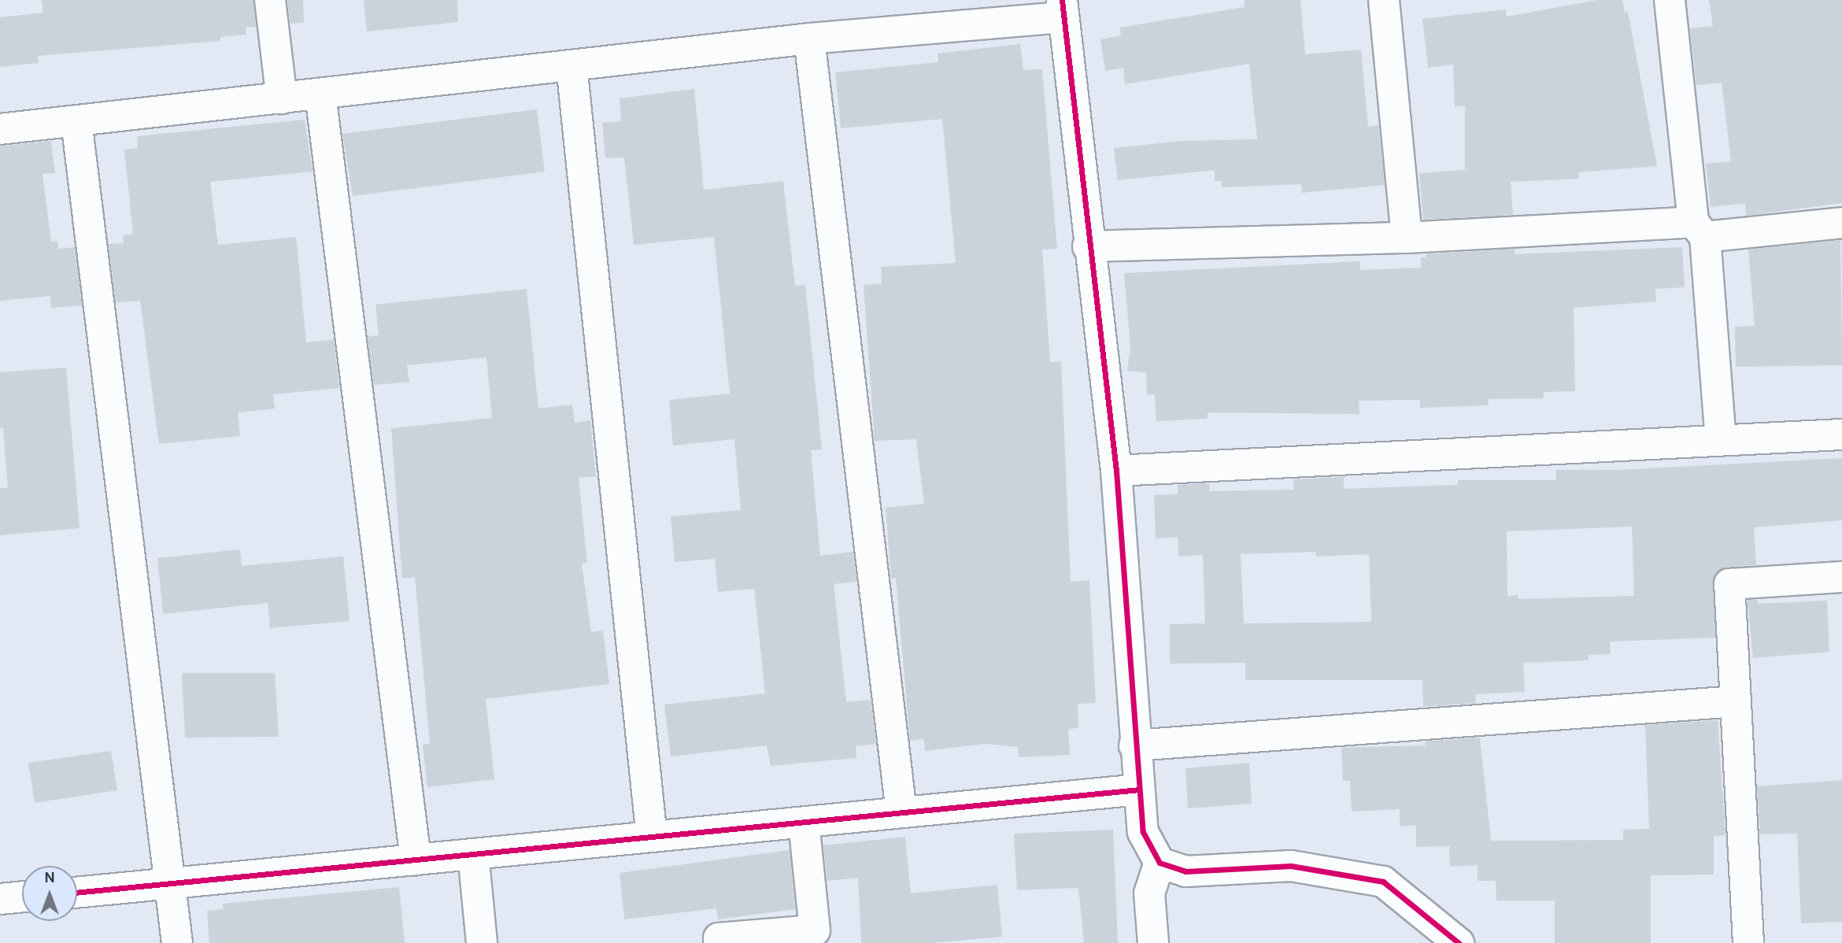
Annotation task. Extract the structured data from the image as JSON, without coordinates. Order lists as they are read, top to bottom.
{
  "north": "top"
}
